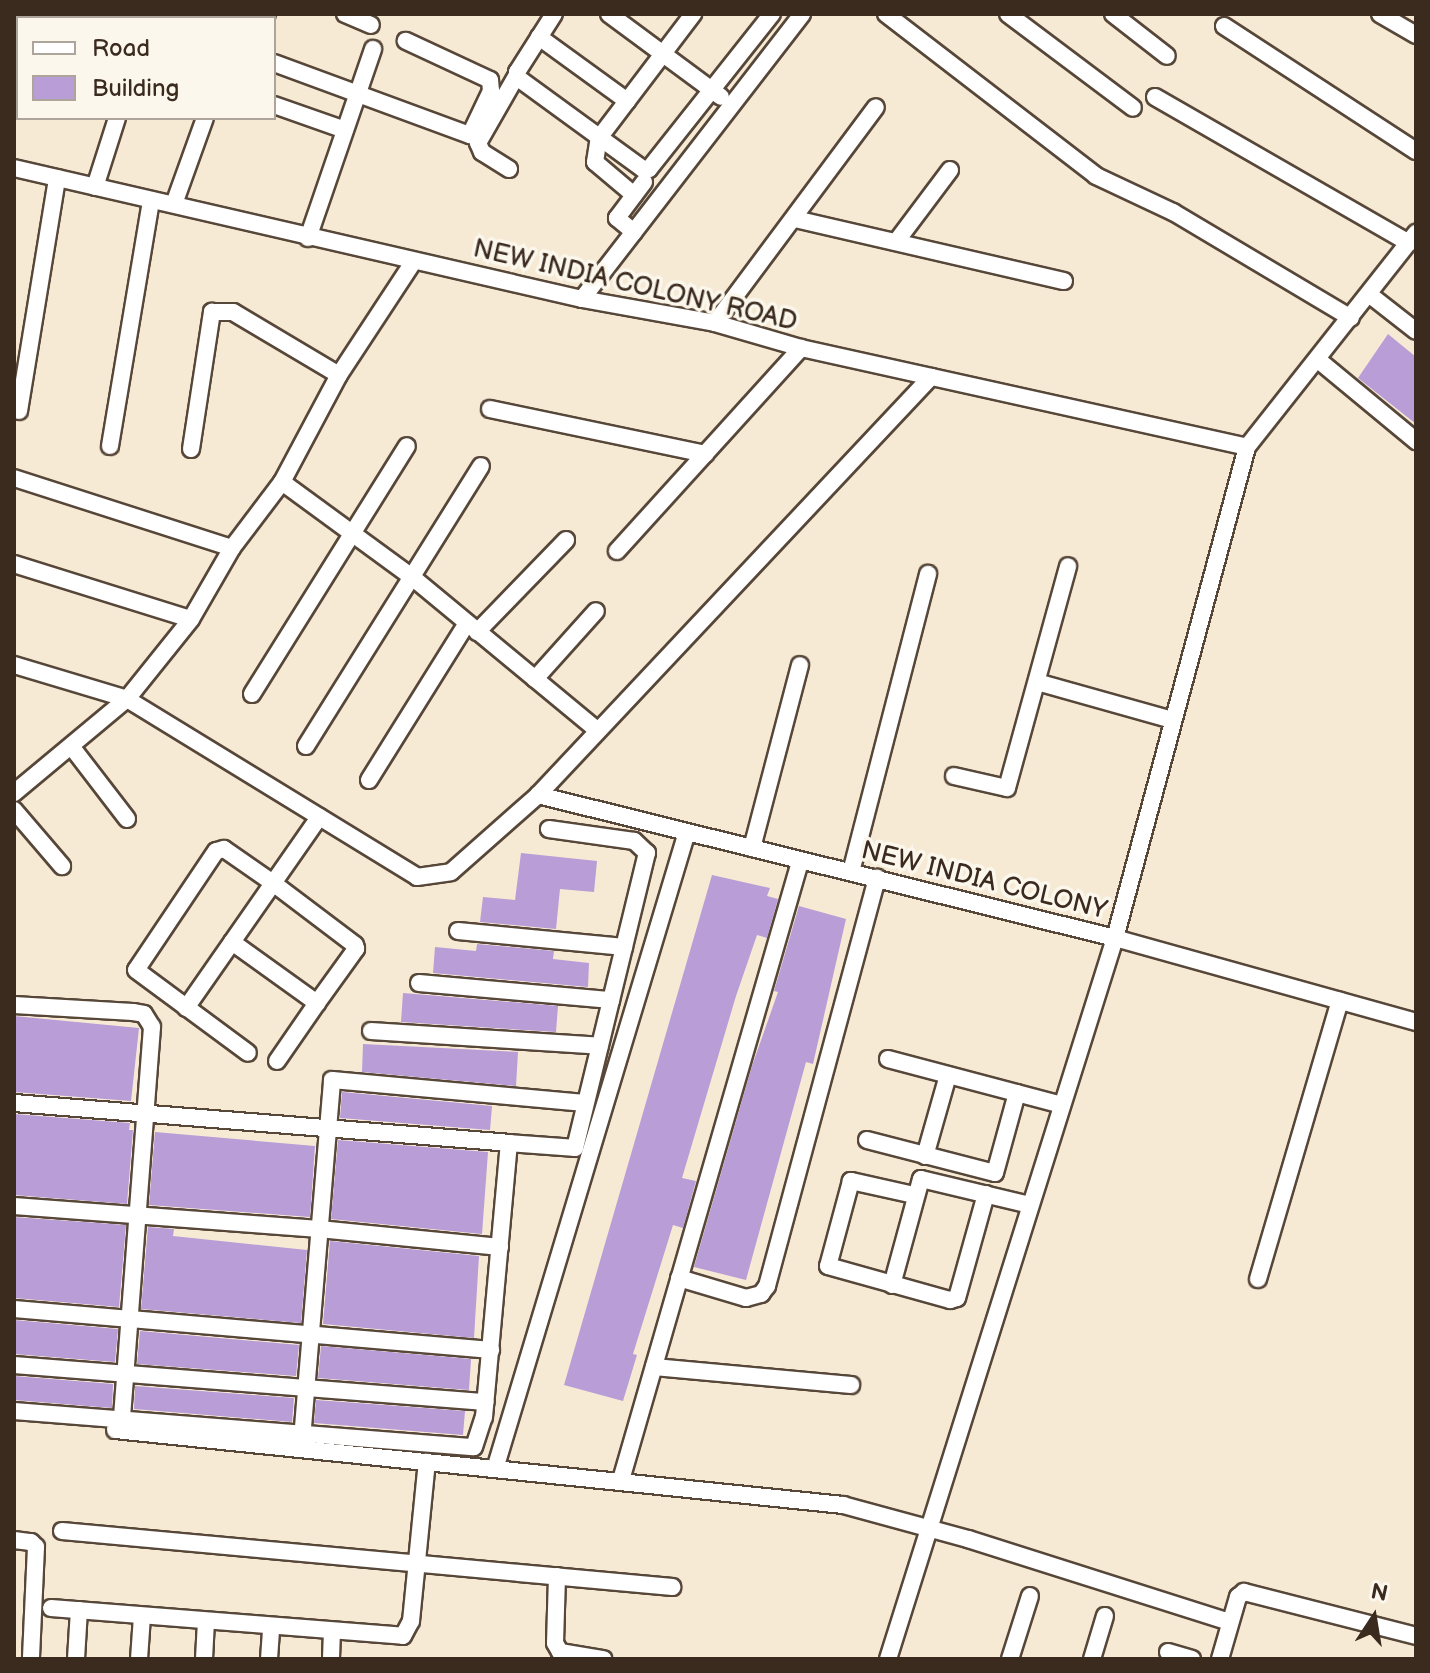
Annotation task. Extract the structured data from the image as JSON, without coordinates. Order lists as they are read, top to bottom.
{
  "streets": {
    "street": ["NEW INDIA COLONY ROAD", "NEW INDIA COLONY"]
  },
  "legend": ["Road", "Building"],
  "north": "top"
}
